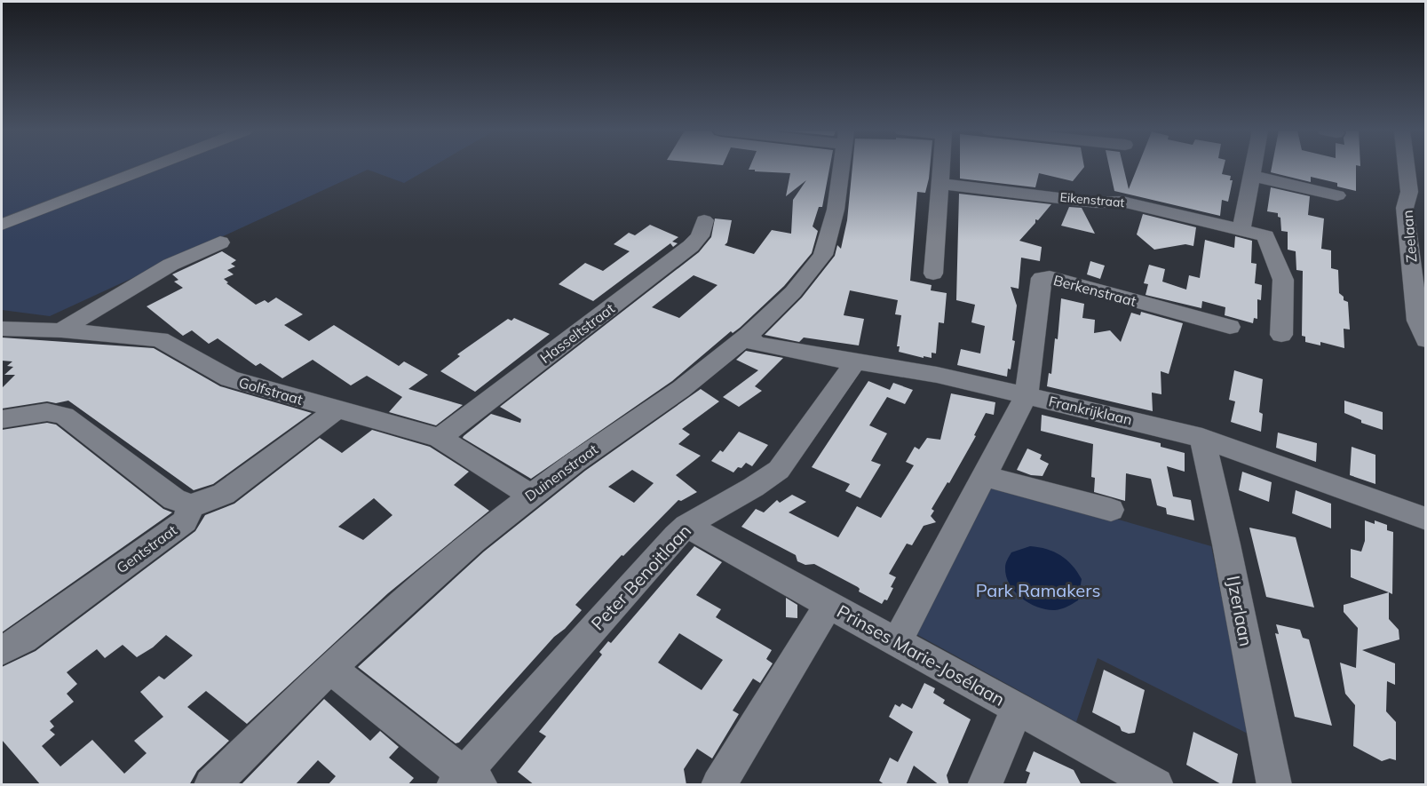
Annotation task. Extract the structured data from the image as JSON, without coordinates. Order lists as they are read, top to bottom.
{
  "streets": {
    "street": [
      "Eikenstraat",
      "Zeelaan",
      "Berkenstraat",
      "Hasseltstraat",
      "Golfstraat",
      "Frankrijklaan",
      "Duinenstraat",
      "Gentstraat",
      "Peter Benoitlaan",
      "IJzerlaan",
      "Prinses Marie-Josélaan"
    ]
  },
  "crossings": [
    ["Berkenstraat", "Frankrijklaan"],
    ["Hasseltstraat", "Golfstraat"],
    ["Golfstraat", "Duinenstraat"],
    ["Frankrijklaan", "Duinenstraat"],
    ["Frankrijklaan", "Peter Benoitlaan"],
    ["Frankrijklaan", "IJzerlaan"],
    ["Peter Benoitlaan", "Prinses Marie-Josélaan"]
  ],
  "parks": ["Park Ramakers"]
}
